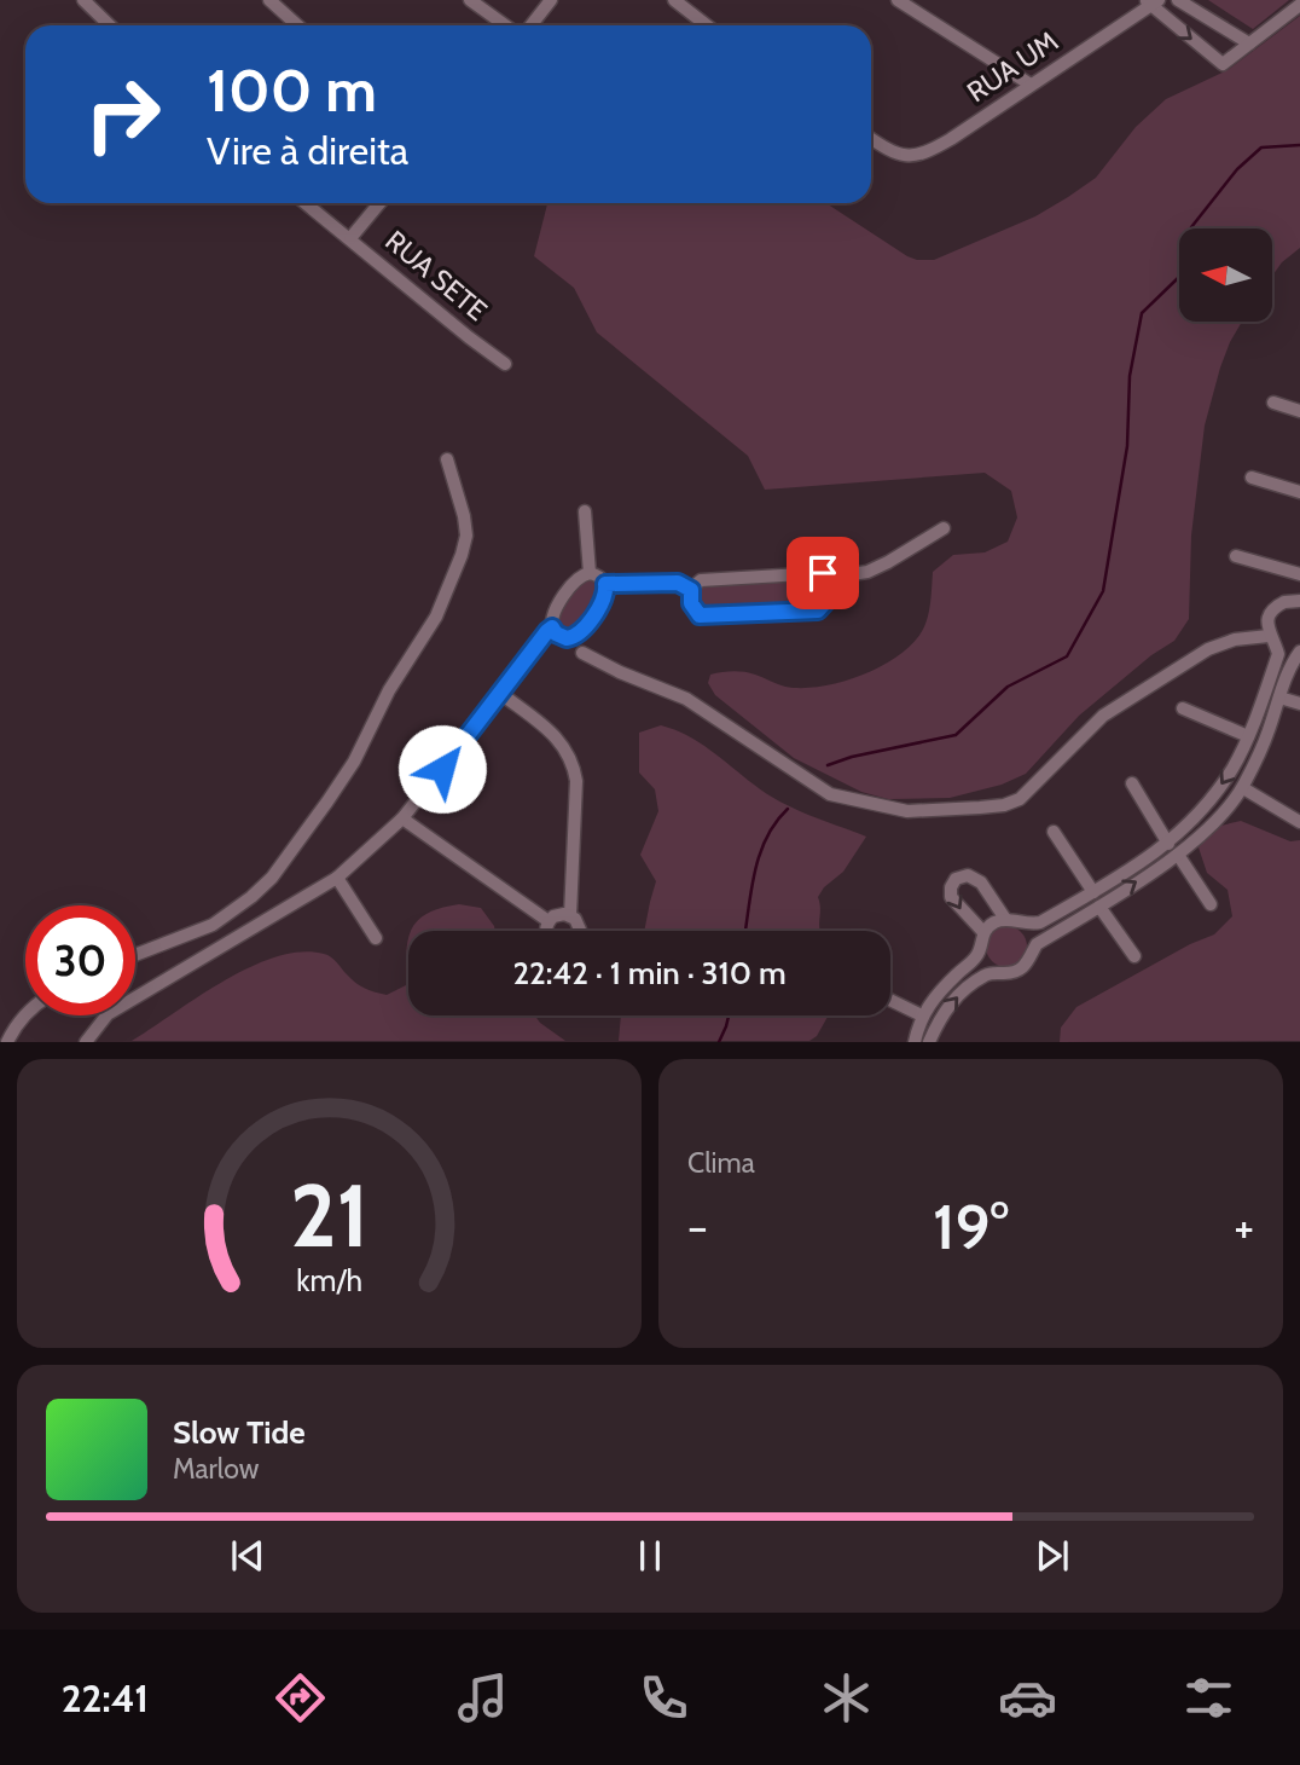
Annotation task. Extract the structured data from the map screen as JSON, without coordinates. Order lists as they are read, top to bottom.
{
  "streets": {
    "street": ["RUA UM", "RUA SETE"]
  },
  "north": "left",
  "page": {
    "turn": ["100 m", "Vire à direita"],
    "limit": "30",
    "trip": "22:42 · 1 min · 310 m",
    "tile": "Clima",
    "heat": ["−", "19°", "+"],
    "song": ["Slow Tide", "Marlow"],
    "tabs": "22:41",
    "gauge": ["21", "km/h"]
  }
}
